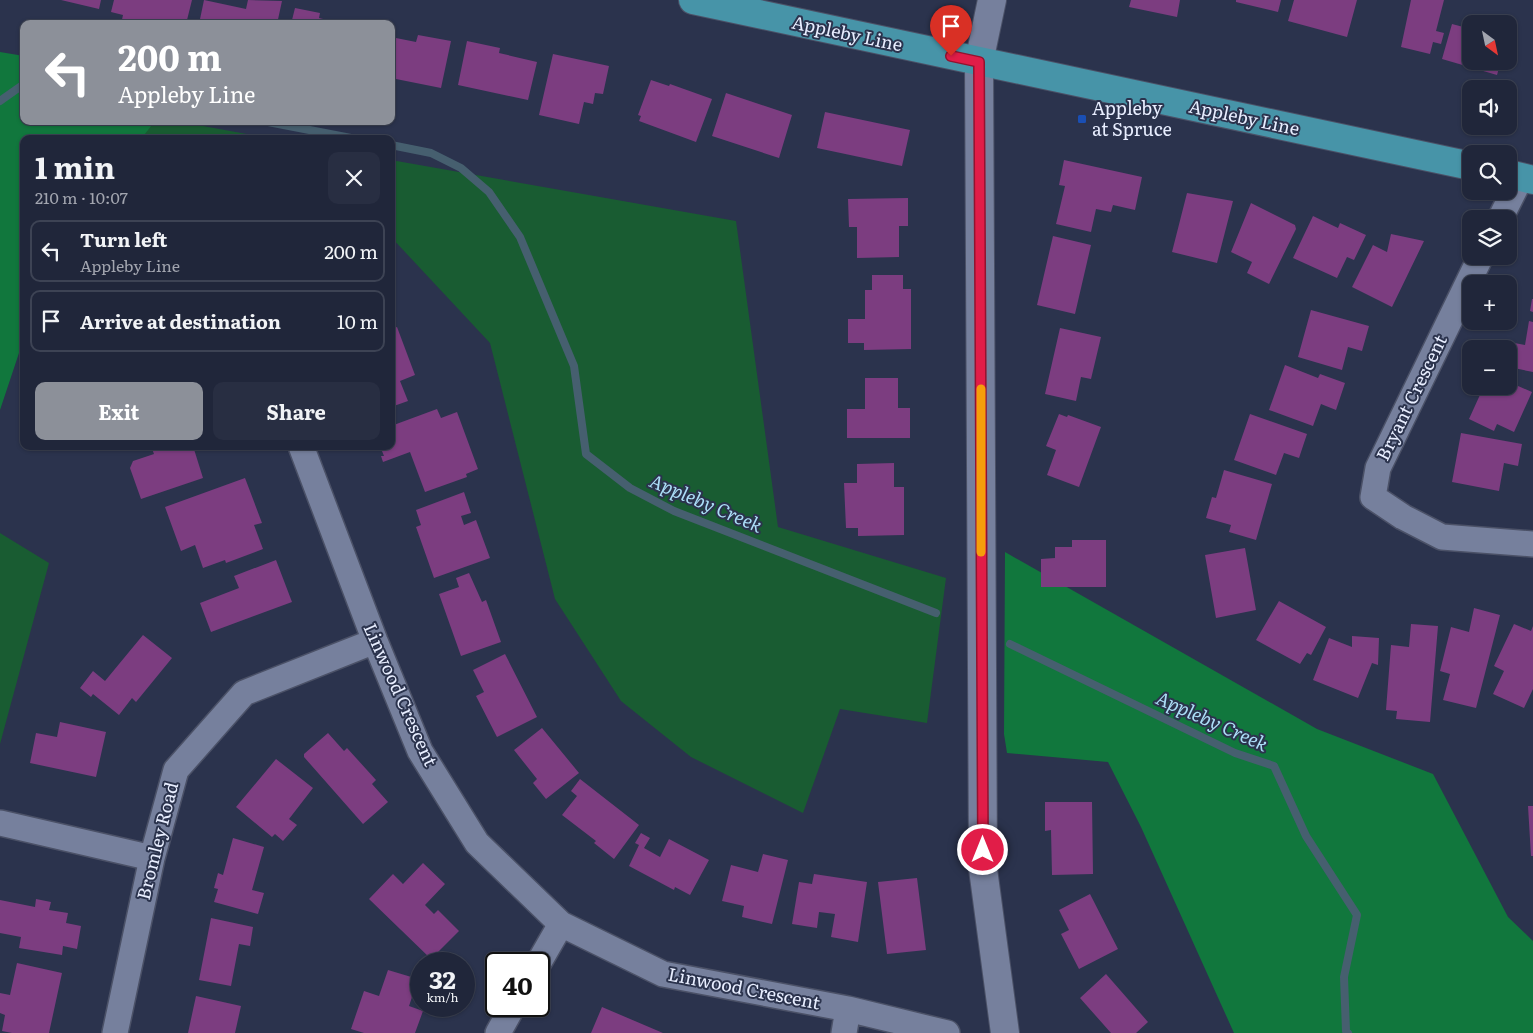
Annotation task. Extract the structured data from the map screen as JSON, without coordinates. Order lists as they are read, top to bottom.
{
  "streets": {
    "main road": ["Appleby Line"],
    "street": ["Bryant Crescent", "Linwood Crescent", "Bromley Road"]
  },
  "crossings": [
    ["Linwood Crescent", "Bromley Road"]
  ],
  "water": ["Appleby Creek"],
  "places": {
    "transit": ["Appleby at Spruce"]
  },
  "north": "bottom right",
  "page": {
    "map_buttons": ["+", "−"],
    "turn": ["200 m", "Appleby Line"],
    "heading": ["1 min", "210 m · 10:07"],
    "list": [
      {
        "name": "Turn left",
        "note": "Appleby Line",
        "value": "200 m"
      },
      {
        "name": "Arrive at destination",
        "value": "10 m"
      }
    ],
    "buttons": ["Exit", "Share"],
    "speed": "32 km/h",
    "limit": "40"
  }
}
